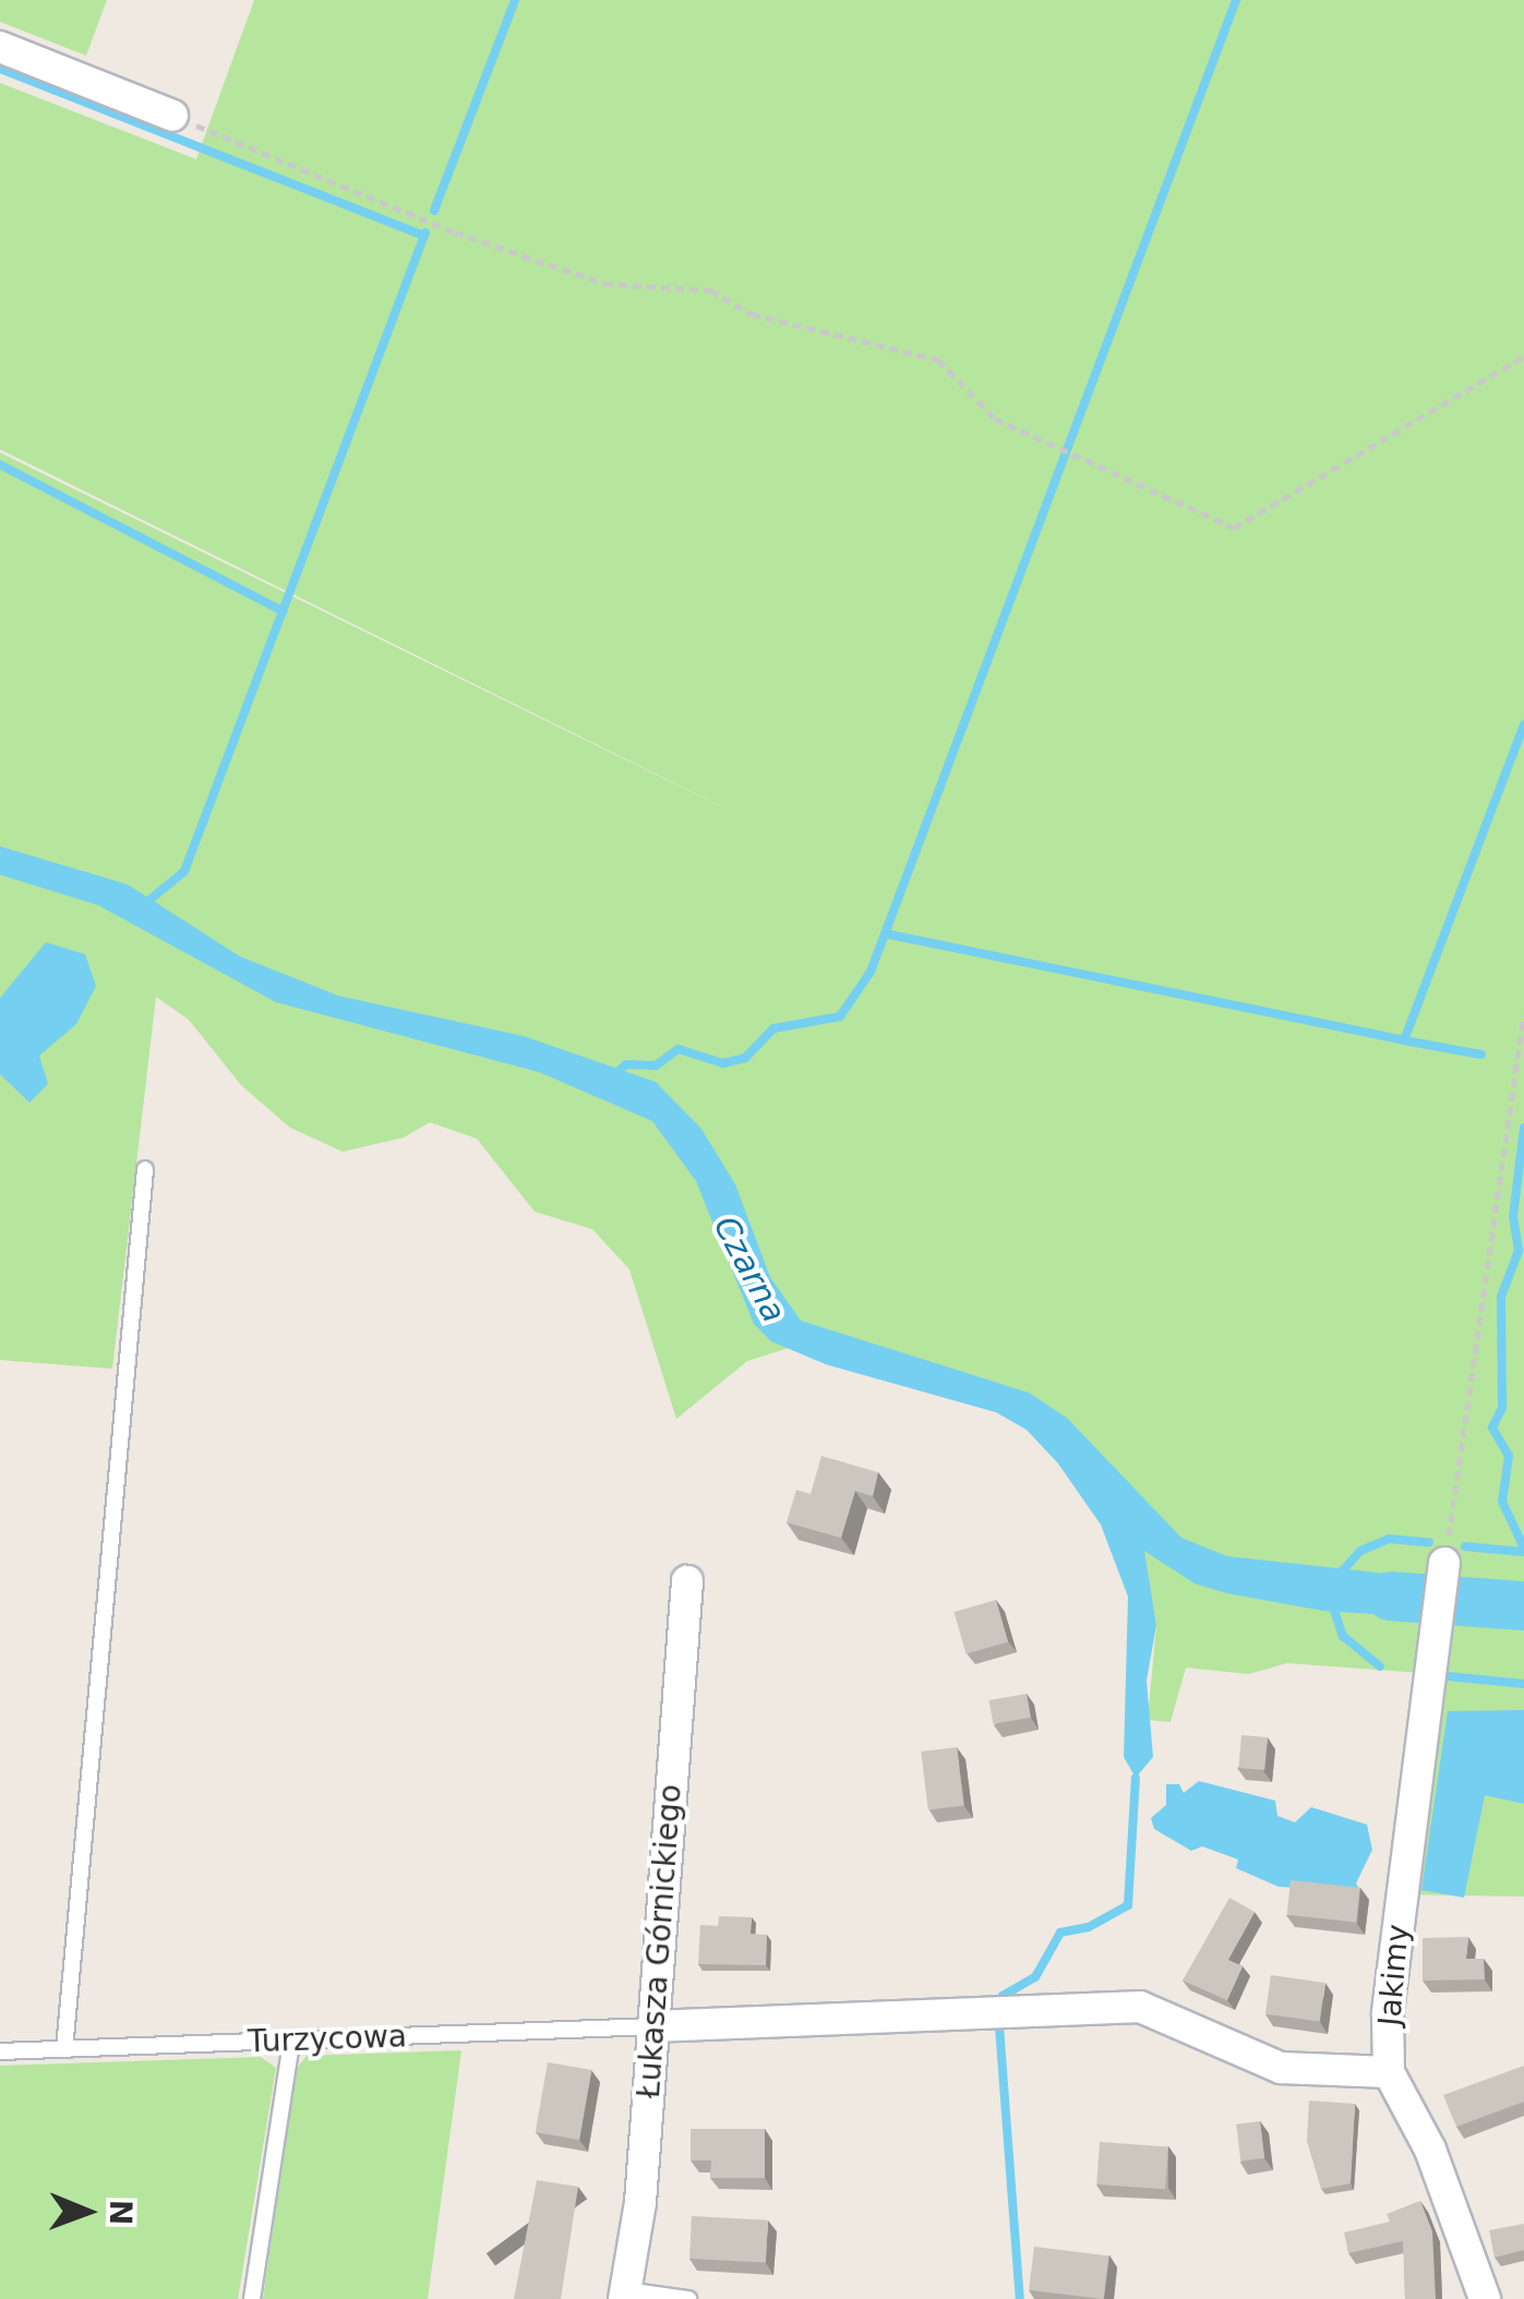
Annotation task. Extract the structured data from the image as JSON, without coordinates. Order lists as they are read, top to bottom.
{
  "streets": {
    "street": ["Łukasza Górnickiego", "Jakimy"],
    "lane": ["Turzycowa"]
  },
  "crossings": [
    ["Łukasza Górnickiego", "Turzycowa"]
  ],
  "water": ["Czarna"],
  "north": "right"
}
